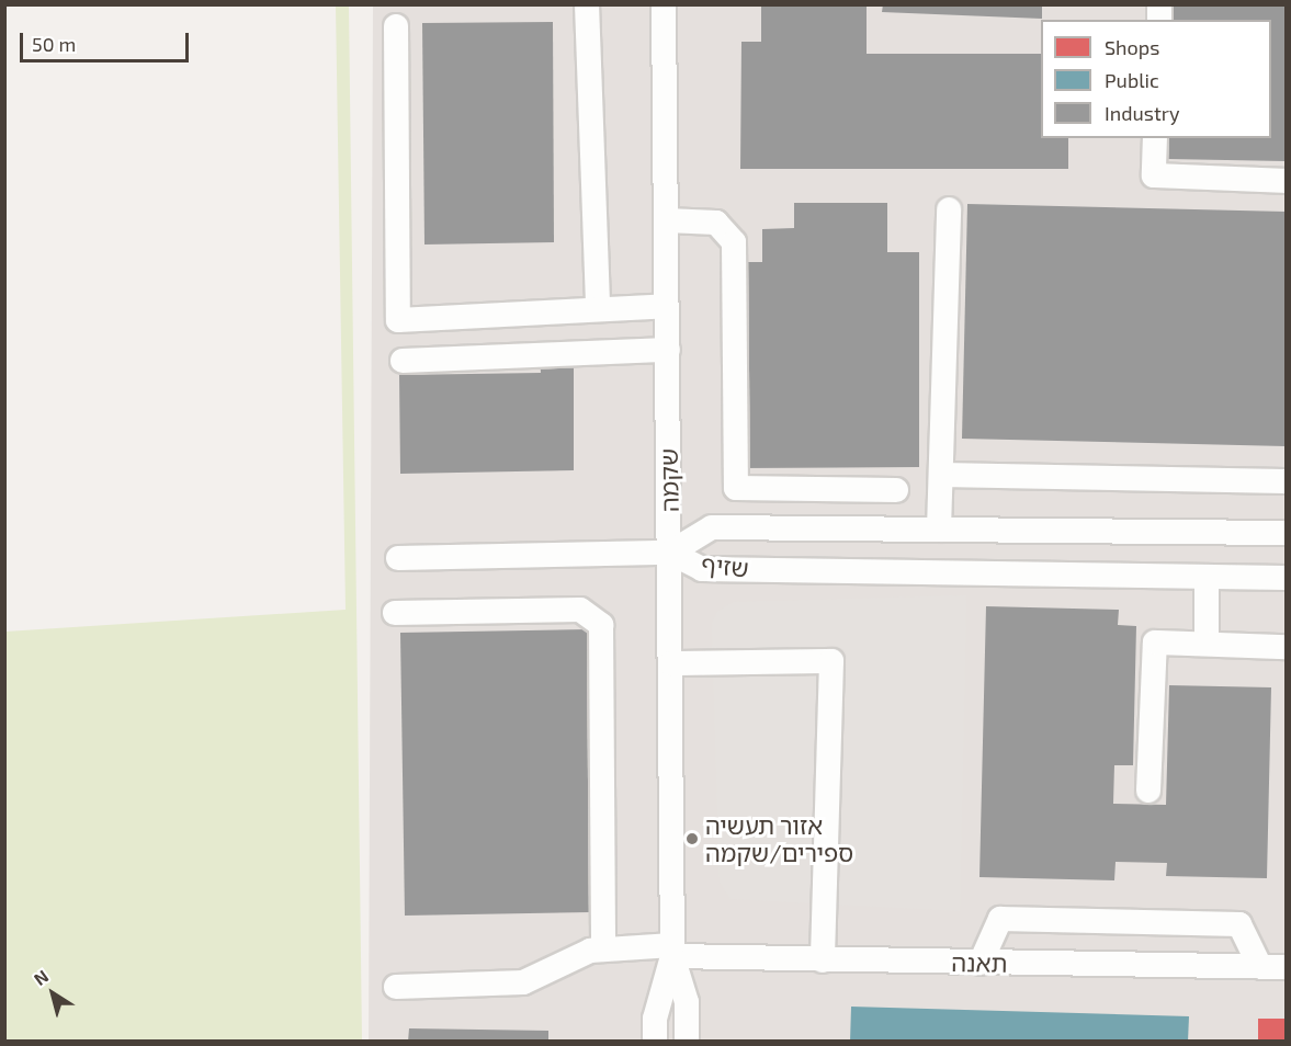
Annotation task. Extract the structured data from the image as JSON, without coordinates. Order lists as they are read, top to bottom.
{
  "streets": {
    "street": ["שקמה", "שזיף", "תאנה"]
  },
  "crossings": [
    ["שקמה", "שזיף"],
    ["שקמה", "תאנה"]
  ],
  "places": ["אזור תעשיה ספירים/שקמה"],
  "legend": ["Shops", "Public", "Industry"],
  "scale_bar": "50 m",
  "north": "top left"
}
